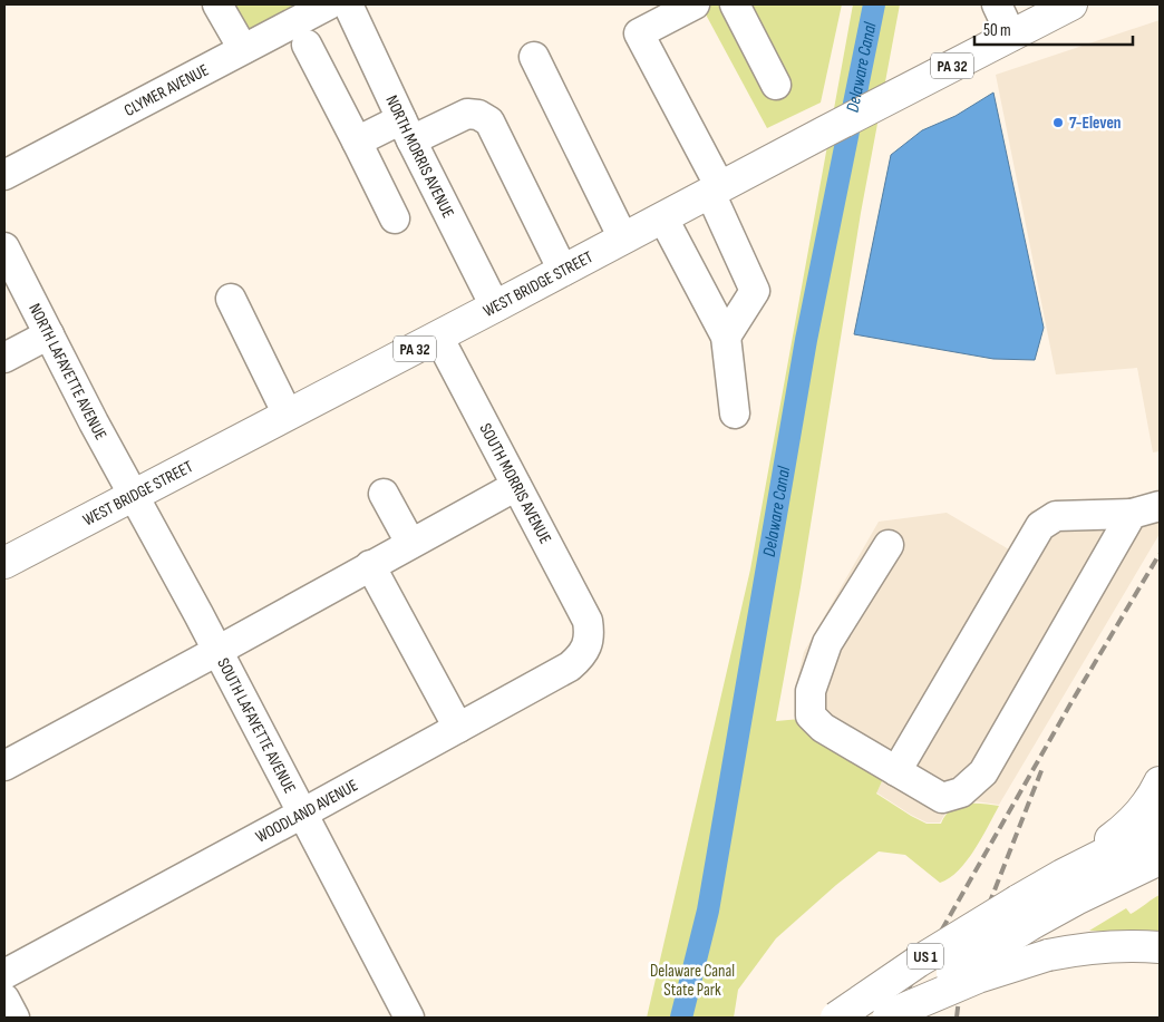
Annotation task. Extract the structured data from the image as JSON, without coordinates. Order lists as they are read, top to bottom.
{
  "streets": {
    "main road": ["PA 32", "WEST BRIDGE STREET", "US 1"],
    "street": [
      "CLYMER AVENUE",
      "NORTH MORRIS AVENUE",
      "NORTH LAFAYETTE AVENUE",
      "SOUTH MORRIS AVENUE",
      "SOUTH LAFAYETTE AVENUE",
      "WOODLAND AVENUE"
    ]
  },
  "crossings": [
    ["NORTH MORRIS AVENUE", "WEST BRIDGE STREET"],
    ["WEST BRIDGE STREET", "NORTH LAFAYETTE AVENUE"],
    ["WEST BRIDGE STREET", "SOUTH MORRIS AVENUE"],
    ["WEST BRIDGE STREET", "SOUTH LAFAYETTE AVENUE"],
    ["NORTH LAFAYETTE AVENUE", "SOUTH LAFAYETTE AVENUE"],
    ["SOUTH MORRIS AVENUE", "WOODLAND AVENUE"],
    ["SOUTH LAFAYETTE AVENUE", "WOODLAND AVENUE"]
  ],
  "water": ["Delaware Canal"],
  "parks": ["Delaware Canal State Park"],
  "places": ["7-Eleven"],
  "scale_bar": "50 m"
}
